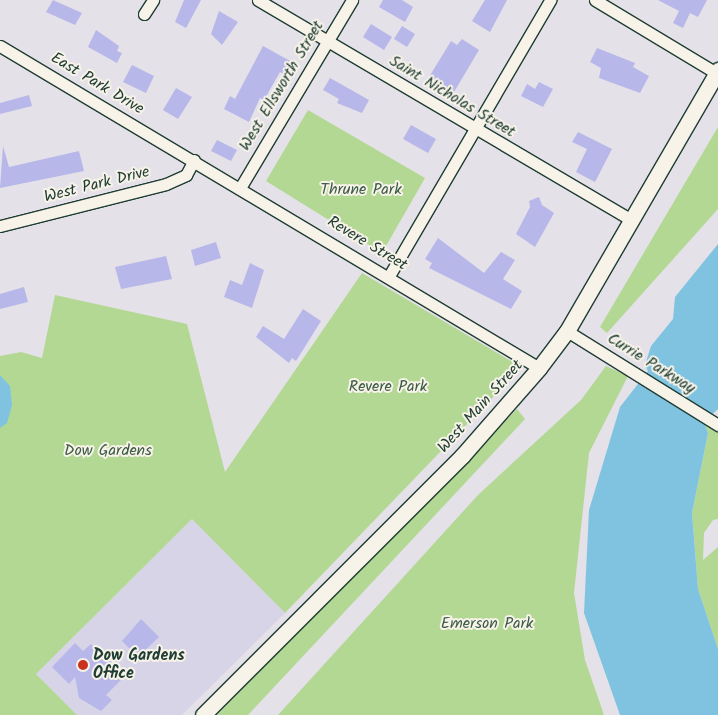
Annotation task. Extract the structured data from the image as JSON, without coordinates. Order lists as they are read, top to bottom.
{
  "streets": {
    "street": [
      "East Park Drive",
      "West Ellsworth Street",
      "Saint Nicholas Street",
      "West Park Drive",
      "Revere Street",
      "Currie Parkway",
      "West Main Street"
    ]
  },
  "crossings": [
    ["East Park Drive", "Revere Street"],
    ["West Ellsworth Street", "Saint Nicholas Street"],
    ["West Ellsworth Street", "Revere Street"],
    ["Saint Nicholas Street", "West Main Street"],
    ["West Park Drive", "Revere Street"],
    ["Revere Street", "West Main Street"],
    ["Currie Parkway", "West Main Street"]
  ],
  "parks": [
    "Thrune Park",
    "Revere Park",
    "Dow Gardens",
    "Emerson Park"
  ],
  "places": ["Dow Gardens Office"]
}
